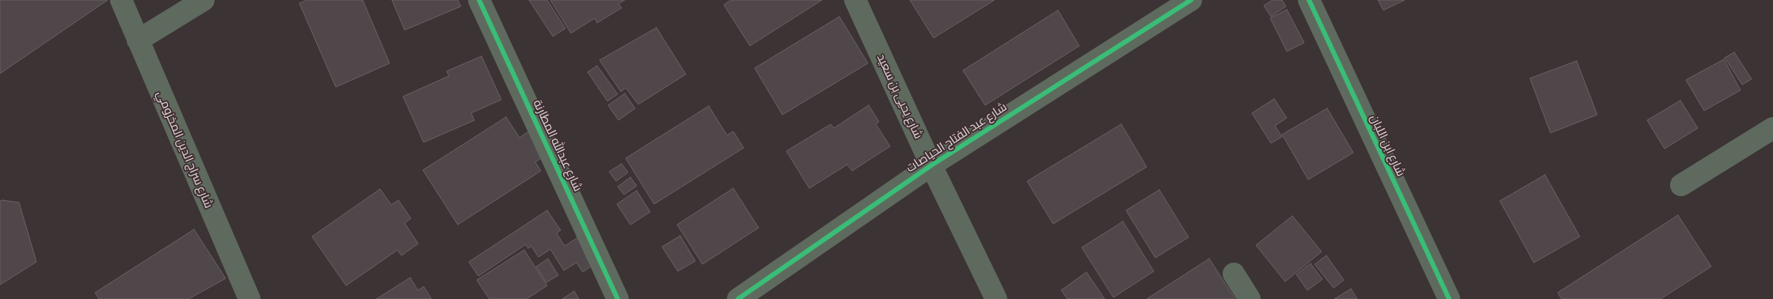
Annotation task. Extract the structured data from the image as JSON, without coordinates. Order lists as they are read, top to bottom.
{
  "streets": {
    "street": [
      "شارع يحيى بن سعيد",
      "شارع عبد الفتاح الحياصات",
      "شارع عبدالله المطارنة",
      "شارع ابن اللبان",
      "شارع سراج الدين المخزومي"
    ]
  },
  "crossings": [
    ["شارع يحيى بن سعيد", "شارع عبد الفتاح الحياصات"]
  ]
}
